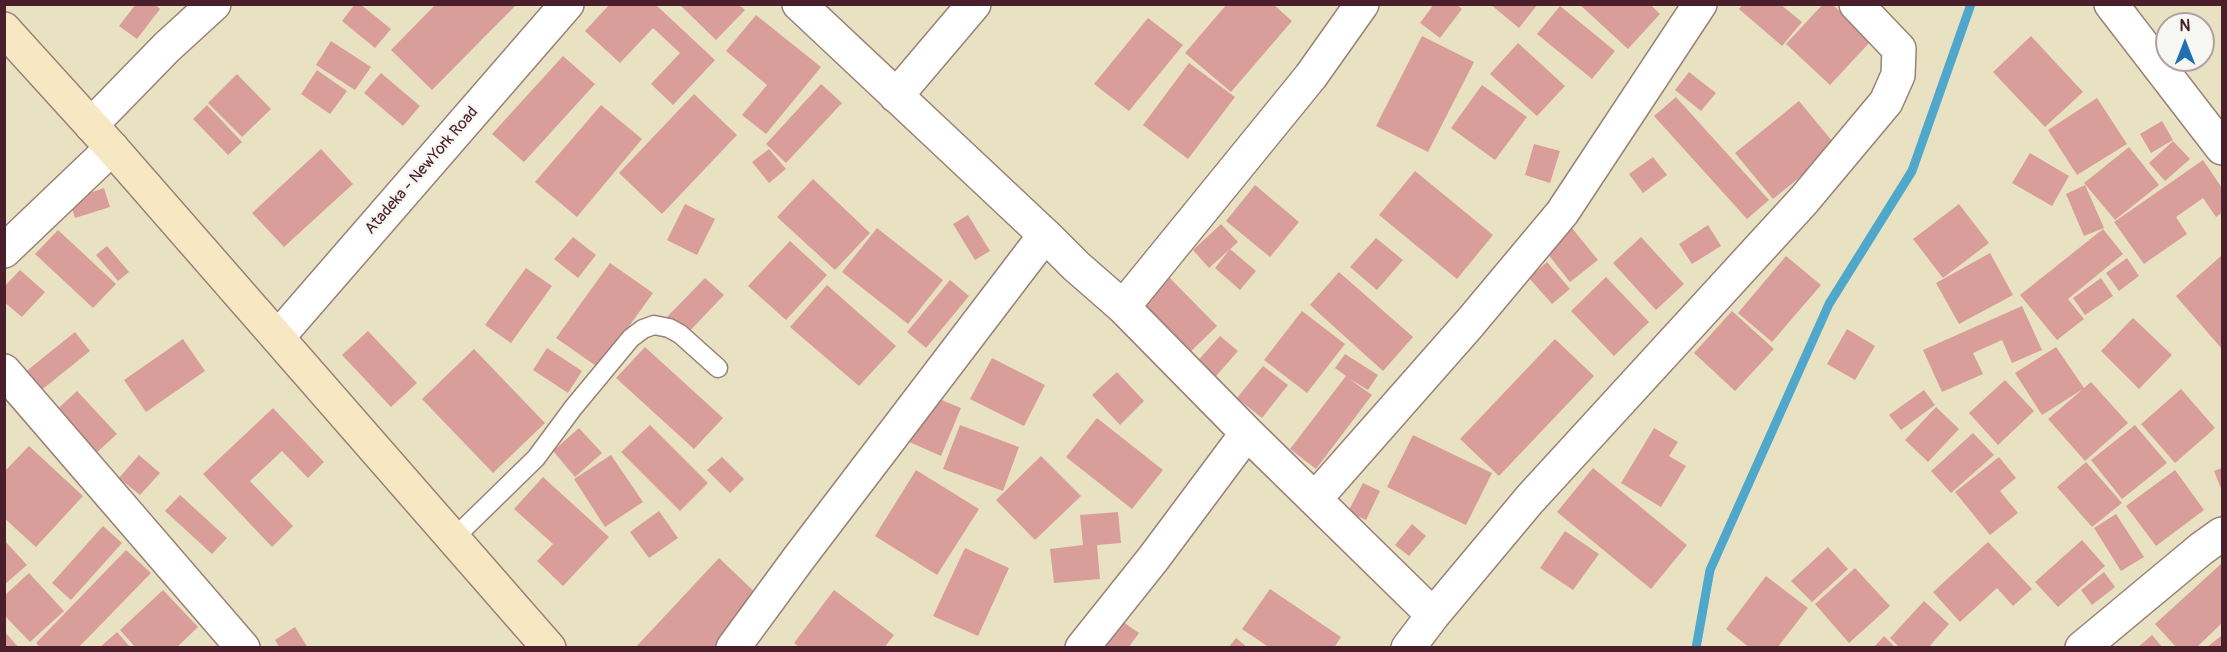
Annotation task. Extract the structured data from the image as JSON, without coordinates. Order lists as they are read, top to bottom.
{
  "streets": {
    "street": ["Atadeka - NewYork Road"]
  },
  "north": "top"
}
